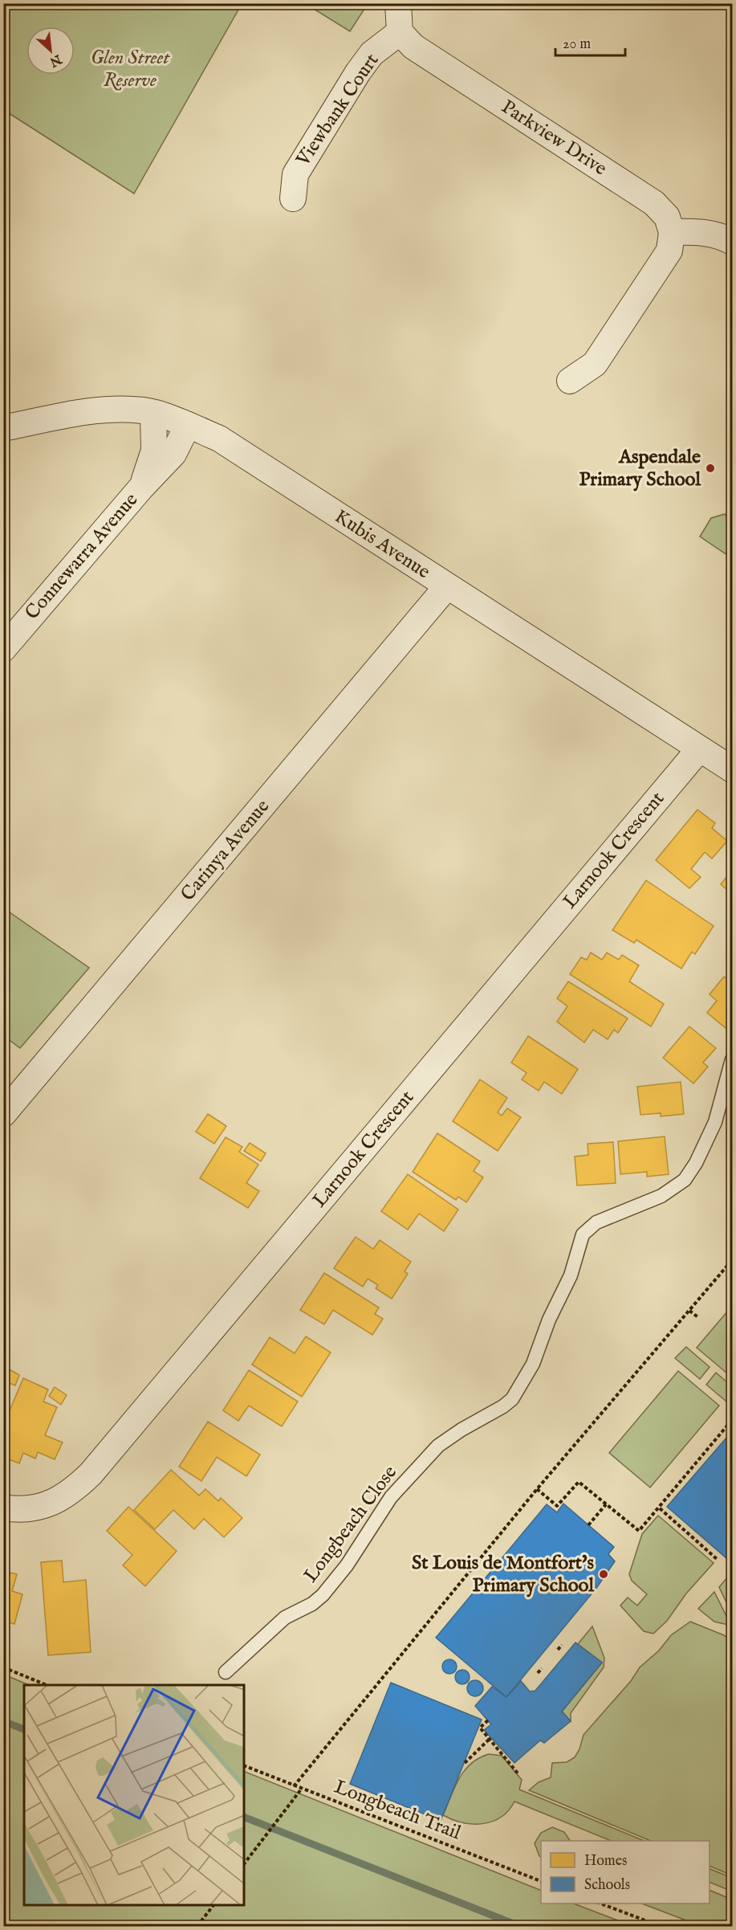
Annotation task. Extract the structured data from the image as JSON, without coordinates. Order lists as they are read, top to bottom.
{
  "streets": {
    "street": [
      "Viewbank Court",
      "Parkview Drive",
      "Kubis Avenue",
      "Connewarra Avenue",
      "Carinya Avenue",
      "Larnook Crescent"
    ],
    "lane": ["Longbeach Close"],
    "path": ["Longbeach Trail"]
  },
  "crossings": [
    ["Viewbank Court", "Parkview Drive"],
    ["Kubis Avenue", "Connewarra Avenue"],
    ["Kubis Avenue", "Carinya Avenue"],
    ["Kubis Avenue", "Larnook Crescent"]
  ],
  "parks": ["Glen Street Reserve"],
  "places": ["Aspendale Primary School", "St Louis de Montfort's Primary School"],
  "legend": ["Homes", "Schools"],
  "scale_bar": "20 m",
  "north": "bottom right"
}
